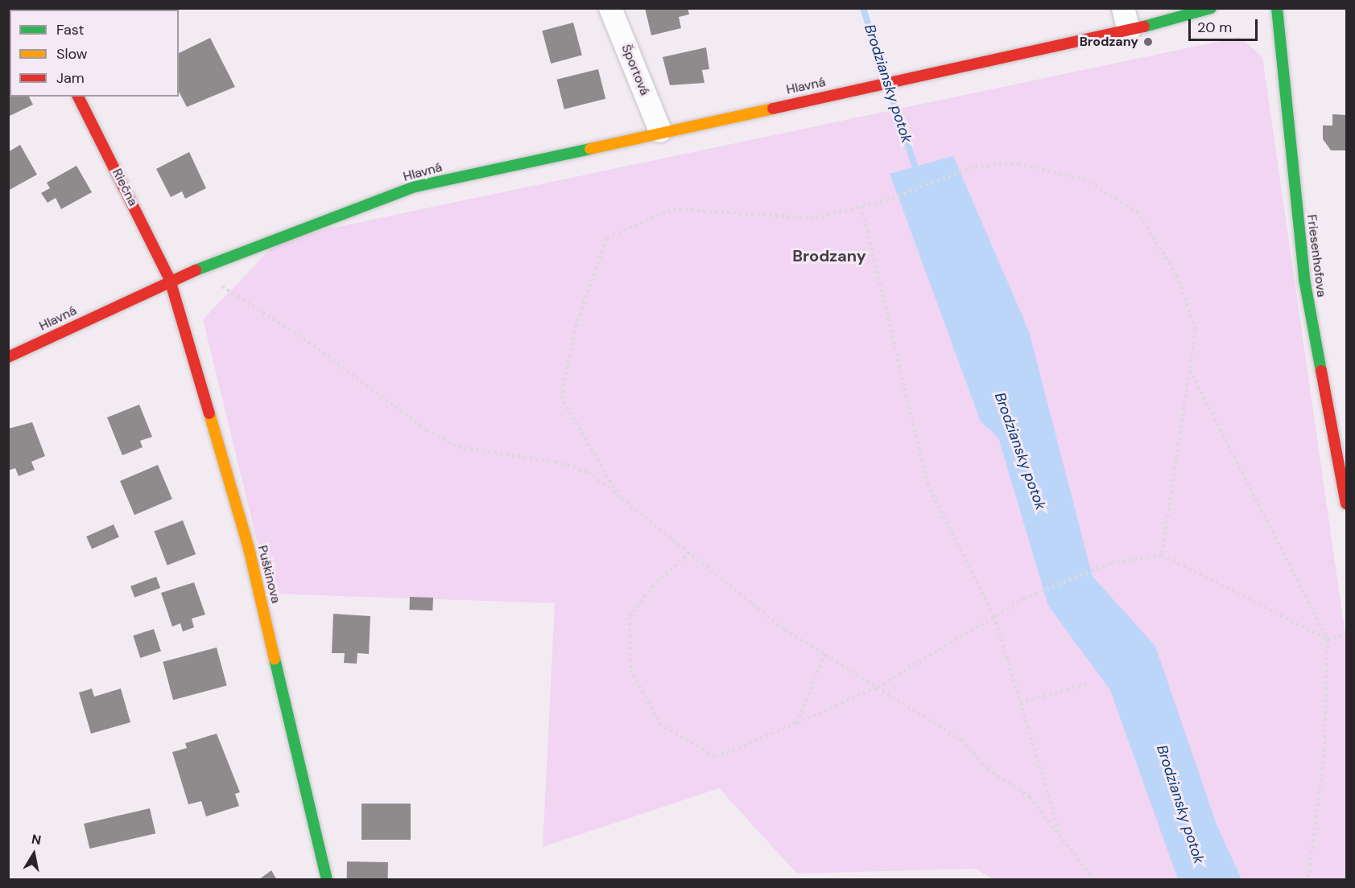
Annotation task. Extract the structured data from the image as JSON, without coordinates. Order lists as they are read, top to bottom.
{
  "streets": {
    "street": [
      "Športová",
      "Hlavná",
      "Riečna",
      "Friesenhofova",
      "Puškinova"
    ]
  },
  "crossings": [
    ["Športová", "Hlavná"],
    ["Hlavná", "Riečna"],
    ["Hlavná", "Puškinova"],
    ["Riečna", "Puškinova"]
  ],
  "districts": ["Brodzany"],
  "water": ["Brodziansky potok"],
  "places": ["Brodzany"],
  "legend": ["Fast", "Slow", "Jam"],
  "scale_bar": "20 m",
  "north": "top"
}
